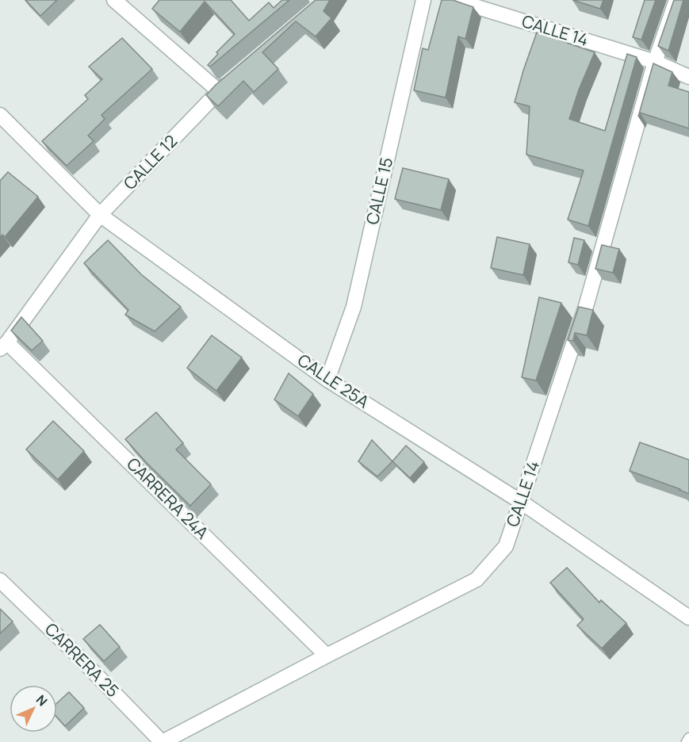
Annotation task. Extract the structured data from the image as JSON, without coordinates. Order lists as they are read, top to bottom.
{
  "streets": {
    "street": [
      "CALLE 14",
      "CALLE 12",
      "CALLE 15",
      "CALLE 25A",
      "CARRERA 24A",
      "CARRERA 25"
    ]
  },
  "crossings": [
    ["CALLE 14", "CALLE 25A"],
    ["CALLE 14", "CARRERA 24A"],
    ["CALLE 14", "CARRERA 25"],
    ["CALLE 12", "CALLE 25A"],
    ["CALLE 12", "CARRERA 24A"],
    ["CALLE 15", "CALLE 25A"]
  ],
  "north": "top right"
}
